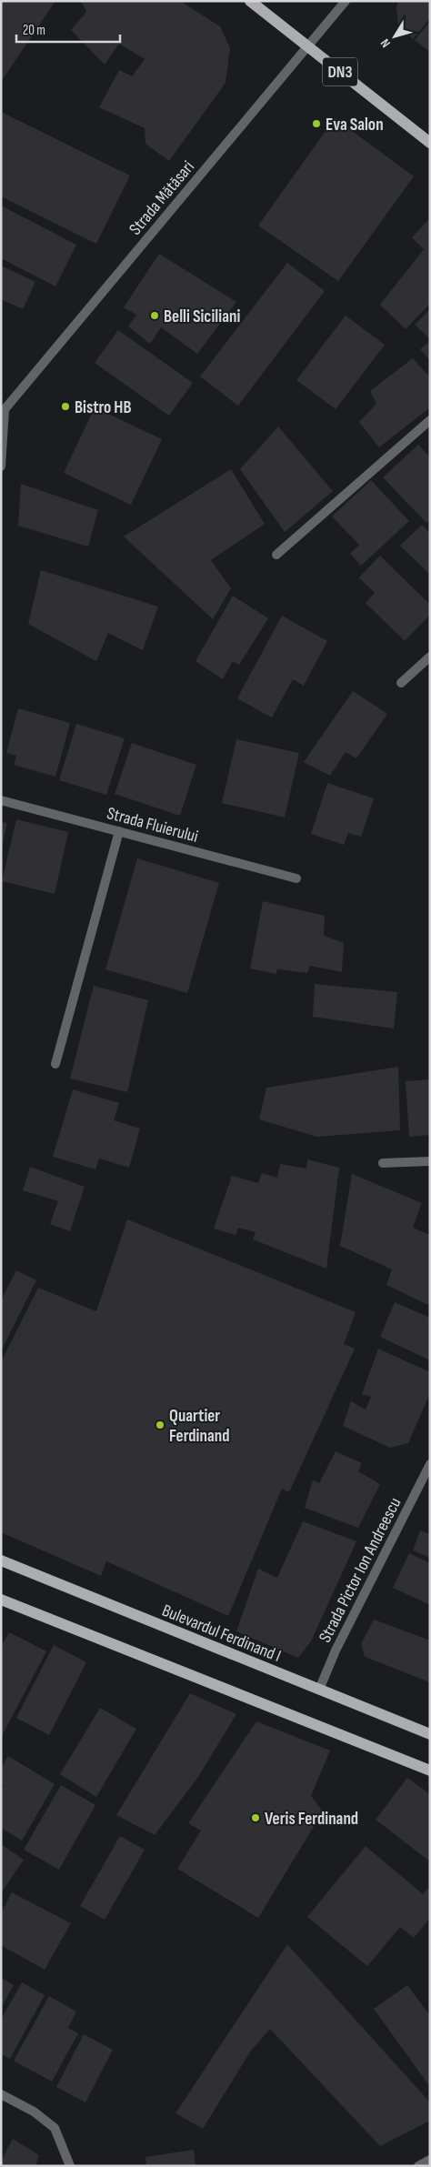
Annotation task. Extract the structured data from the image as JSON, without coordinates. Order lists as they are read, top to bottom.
{
  "streets": {
    "main road": ["DN3", "Bulevardul Ferdinand I"],
    "street": ["Strada Mătăsari", "Strada Fluierului", "Strada Pictor Ion Andreescu"]
  },
  "crossings": [
    ["DN3", "Strada Mătăsari"],
    ["Strada Pictor Ion Andreescu", "Bulevardul Ferdinand I"]
  ],
  "places": [
    "Eva Salon",
    "Belli Siciliani",
    "Bistro HB",
    "Quartier Ferdinand",
    "Veris Ferdinand"
  ],
  "scale_bar": "20 m",
  "north": "bottom left"
}
